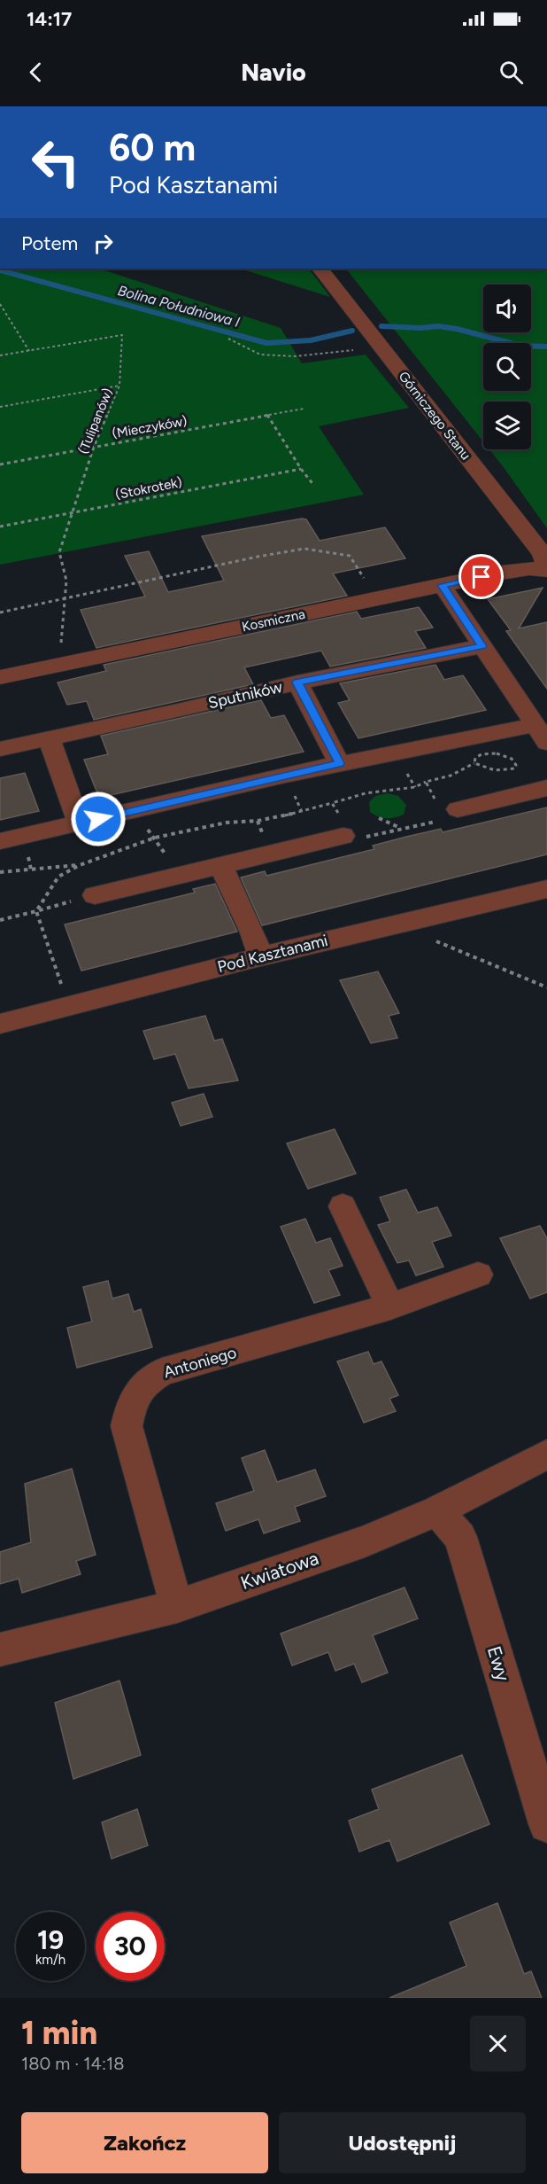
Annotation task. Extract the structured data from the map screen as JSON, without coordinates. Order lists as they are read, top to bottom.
{
  "streets": {
    "street": [
      "Górniczego Stanu",
      "Kosmiczna",
      "Sputników",
      "Pod Kasztanami",
      "Antoniego",
      "Kwiatowa",
      "Ewy"
    ],
    "path": ["(Tulipanów)", "(Mieczyków)", "(Stokrotek)"]
  },
  "crossings": [
    ["Górniczego Stanu", "Kosmiczna"],
    ["(Tulipanów)", "(Mieczyków)"],
    ["(Tulipanów)", "(Stokrotek)"],
    ["(Tulipanów)", "Kosmiczna"],
    ["Antoniego", "Kwiatowa"],
    ["Kwiatowa", "Ewy"]
  ],
  "water": ["Bolina Południowa I"],
  "page": {
    "status": "14:17",
    "header": "Navio",
    "turn": ["60 m", "Pod Kasztanami"],
    "then": "Potem",
    "speed": "19 km/h",
    "limit": "30",
    "heading": ["1 min", "180 m · 14:18"],
    "buttons": ["Zakończ", "Udostępnij"]
  }
}
